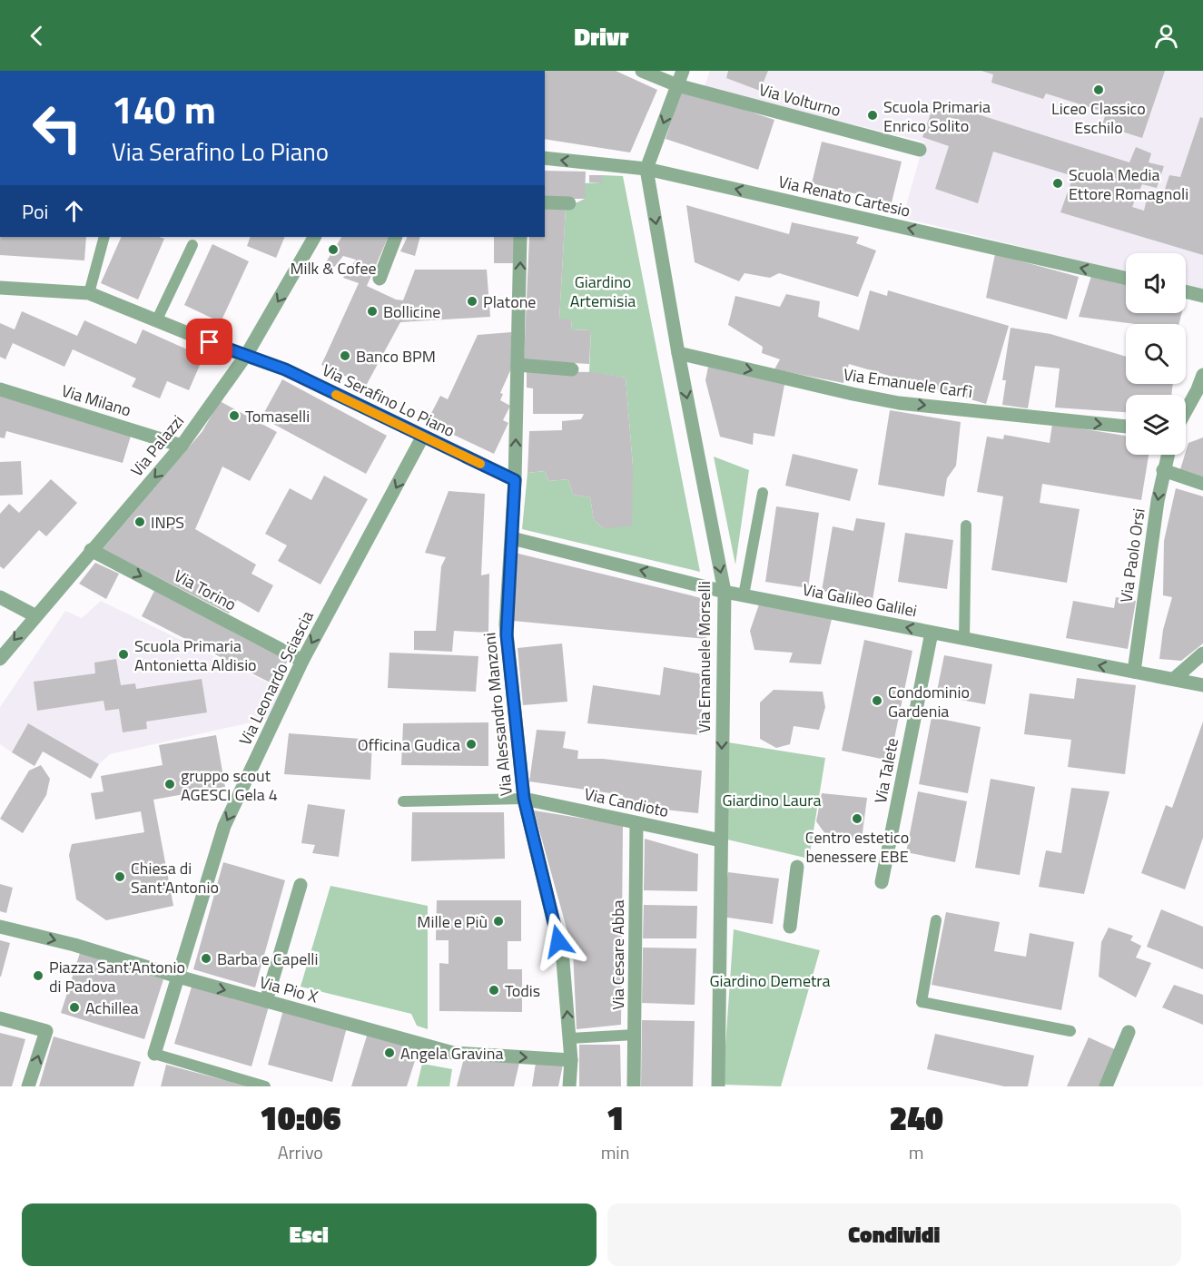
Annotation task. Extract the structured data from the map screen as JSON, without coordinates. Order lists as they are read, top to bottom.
{
  "streets": {
    "street": [
      "Via Volturno",
      "Via Renato Cartesio",
      "Via Emanuele Carfì",
      "Via Milano",
      "Via Serafino Lo Piano",
      "Via Palazzi",
      "Via Paolo Orsi",
      "Via Torino",
      "Via Galileo Galilei",
      "Via Emanuele Morselli",
      "Via Leonardo Sciascia",
      "Via Alessandro Manzoni",
      "Via Talete",
      "Via Candioto",
      "Via Cesare Abba",
      "Via Pio X"
    ]
  },
  "crossings": [
    ["Via Renato Cartesio", "Via Emanuele Morselli"],
    ["Via Emanuele Carfì", "Via Emanuele Morselli"],
    ["Via Milano", "Via Palazzi"],
    ["Via Serafino Lo Piano", "Via Palazzi"],
    ["Via Serafino Lo Piano", "Via Leonardo Sciascia"],
    ["Via Serafino Lo Piano", "Via Alessandro Manzoni"],
    ["Via Palazzi", "Via Torino"],
    ["Via Paolo Orsi", "Via Galileo Galilei"],
    ["Via Torino", "Via Leonardo Sciascia"],
    ["Via Galileo Galilei", "Via Emanuele Morselli"],
    ["Via Galileo Galilei", "Via Alessandro Manzoni"],
    ["Via Galileo Galilei", "Via Talete"],
    ["Via Emanuele Morselli", "Via Candioto"],
    ["Via Leonardo Sciascia", "Via Pio X"],
    ["Via Alessandro Manzoni", "Via Candioto"],
    ["Via Alessandro Manzoni", "Via Pio X"],
    ["Via Candioto", "Via Cesare Abba"]
  ],
  "one_way": [
    "Via Renato Cartesio",
    "Via Emanuele Carfì",
    "Via Palazzi",
    "Via Paolo Orsi",
    "Via Torino",
    "Via Galileo Galilei",
    "Via Emanuele Morselli",
    "Via Leonardo Sciascia",
    "Via Alessandro Manzoni",
    "Via Pio X"
  ],
  "parks": ["Giardino Artemisia", "Giardino Laura", "Giardino Demetra"],
  "places": [
    "Liceo Classico Eschilo",
    "Scuola Primaria Enrico Solito",
    "Scuola Media Ettore Romagnoli",
    "Milk & Cofee",
    "Platone",
    "Bollicine",
    "Banco BPM",
    "Tomaselli",
    "INPS",
    "Scuola Primaria Antonietta Aldisio",
    "Condominio Gardenia",
    "Officina Gudica",
    "gruppo scout AGESCI Gela 4",
    "Centro estetico benessere EBE",
    "Chiesa di Sant'Antonio",
    "Mille e Più",
    "Barba e Capelli",
    "Piazza Sant'Antonio di Padova",
    "Todis",
    "Achillea",
    "Angela Gravina"
  ],
  "page": {
    "header": "Drivr",
    "turn": ["140 m", "Via Serafino Lo Piano"],
    "then": "Poi",
    "eta": [
      "10:06",
      "Arrivo",
      "1",
      "min",
      "240",
      "m"
    ],
    "buttons": ["Esci", "Condividi"]
  }
}
